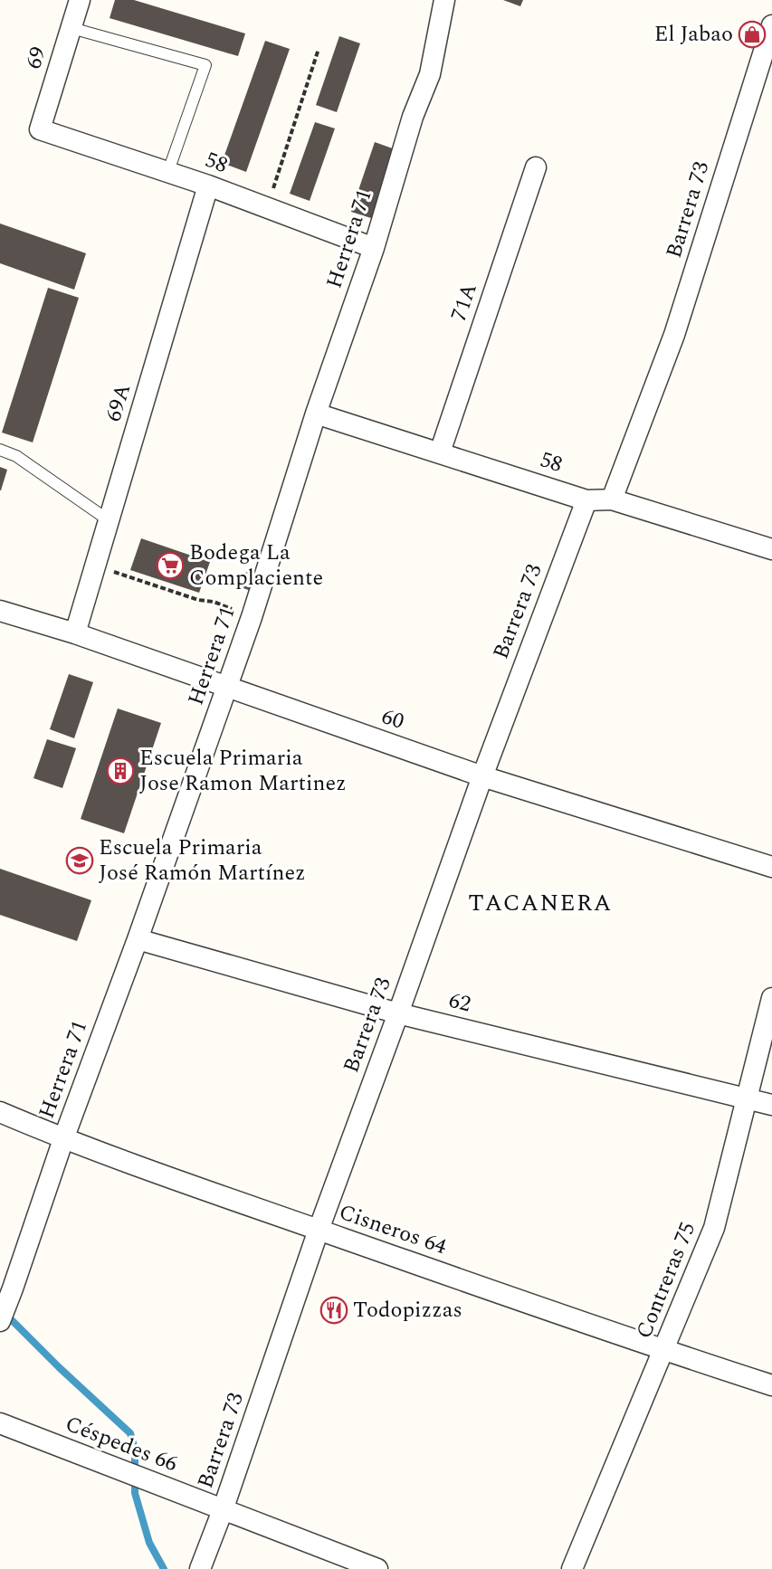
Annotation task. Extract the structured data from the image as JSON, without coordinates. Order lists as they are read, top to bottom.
{
  "streets": {
    "street": [
      "69",
      "58",
      "Barrera 73",
      "Herrera 71",
      "71A",
      "69A",
      "60",
      "62",
      "Cisneros 64",
      "Contreras 75",
      "Céspedes 66"
    ]
  },
  "crossings": [
    ["69", "58"],
    ["58", "Barrera 73"],
    ["58", "Herrera 71"],
    ["58", "71A"],
    ["58", "69A"],
    ["Barrera 73", "60"],
    ["Barrera 73", "62"],
    ["Barrera 73", "Cisneros 64"],
    ["Barrera 73", "Céspedes 66"],
    ["Herrera 71", "60"],
    ["Herrera 71", "62"],
    ["Herrera 71", "Cisneros 64"],
    ["69A", "60"],
    ["62", "Contreras 75"],
    ["Cisneros 64", "Contreras 75"]
  ],
  "districts": ["TACANERA"],
  "places": {
    "shop": ["El Jabao"],
    "supermarket": ["Bodega La Complaciente"],
    "building": ["Escuela Primaria Jose Ramon Martinez"],
    "school or university": ["Escuela Primaria José Ramón Martínez"],
    "restaurant": ["Todopizzas"]
  }
}
